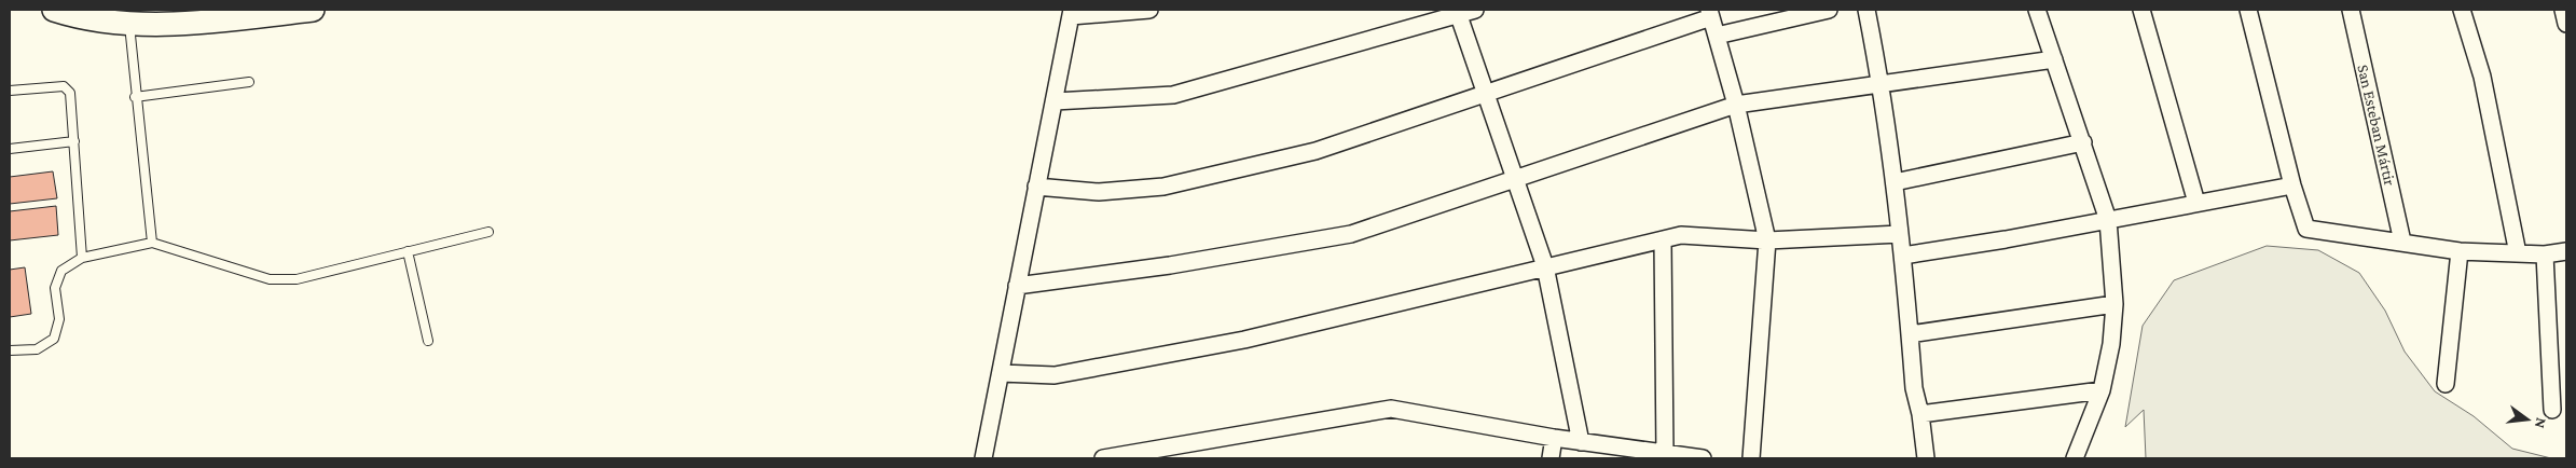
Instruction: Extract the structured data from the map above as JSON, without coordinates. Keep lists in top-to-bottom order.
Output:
{
  "streets": {
    "street": ["San Esteban Mártir"]
  },
  "north": "right"
}
